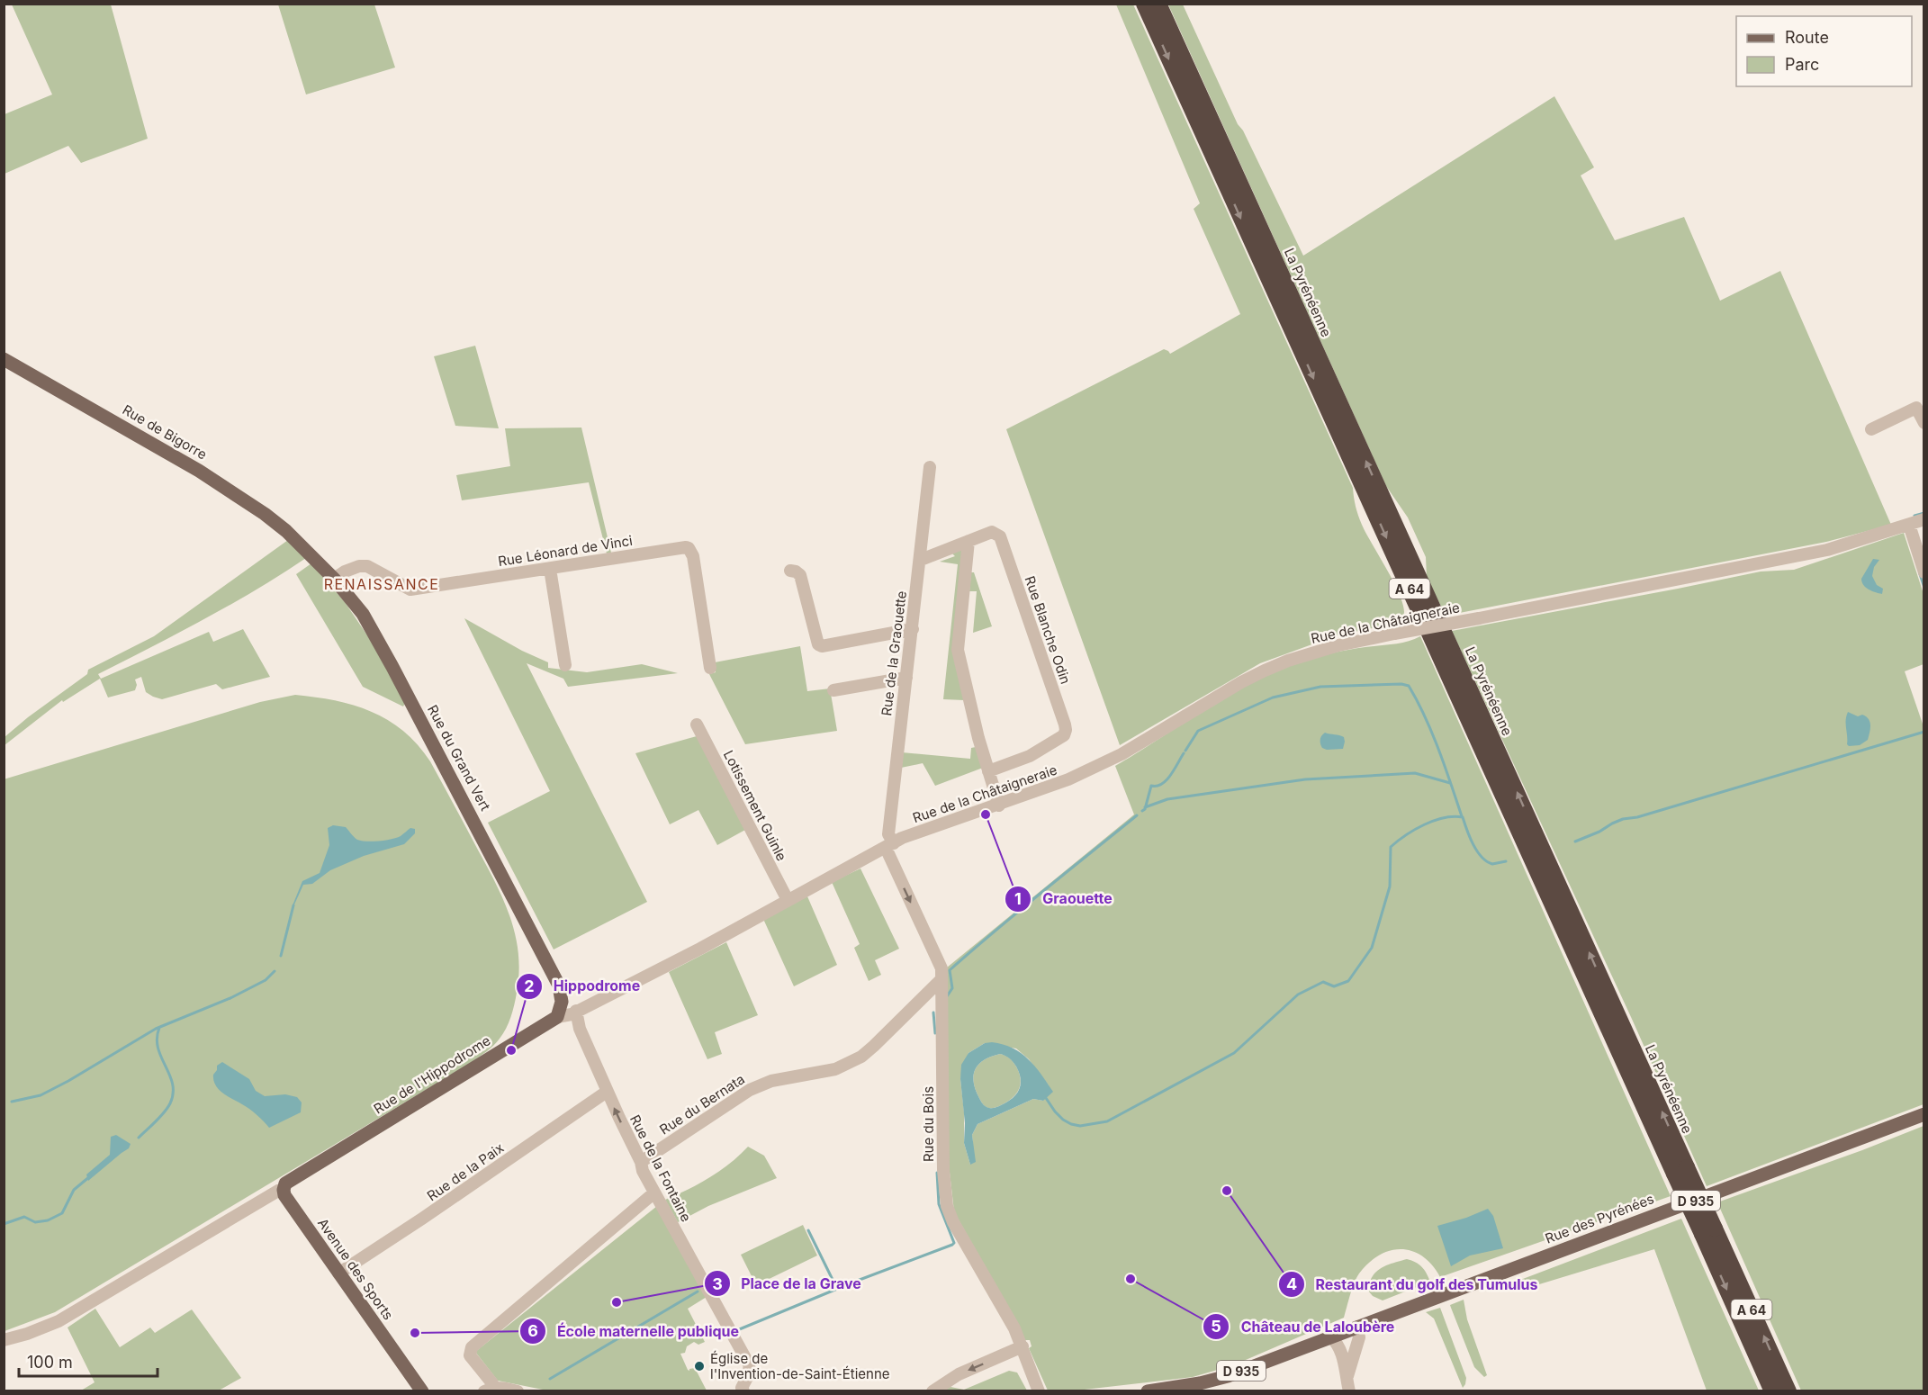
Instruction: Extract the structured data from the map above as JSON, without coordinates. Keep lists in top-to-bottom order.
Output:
{
  "streets": {
    "highway": ["La Pyrénéenne", "A 64"],
    "main road": [
      "Rue de Bigorre",
      "Rue du Grand Vert",
      "Rue de l'Hippodrome",
      "D 935",
      "Rue des Pyrénées",
      "Avenue des Sports"
    ],
    "street": [
      "Rue Léonard de Vinci",
      "Rue de la Châtaigneraie",
      "Rue Blanche Odin",
      "Rue de la Graouette",
      "Lotissement Guinle",
      "Rue du Bernata",
      "Rue du Bois",
      "Rue de la Fontaine",
      "Rue de la Paix"
    ]
  },
  "crossings": [
    ["Rue de Bigorre", "Rue du Grand Vert"],
    ["Rue Léonard de Vinci", "Rue du Grand Vert"],
    ["Rue de la Châtaigneraie", "Rue de la Graouette"],
    ["Rue de la Châtaigneraie", "Rue de l'Hippodrome"],
    ["Rue de la Châtaigneraie", "Rue du Bois"],
    ["Rue Blanche Odin", "Rue de la Graouette"],
    ["Rue de la Graouette", "Rue de l'Hippodrome"],
    ["Rue de la Graouette", "Rue du Bois"],
    ["Lotissement Guinle", "Rue de l'Hippodrome"],
    ["Rue de l'Hippodrome", "Rue du Bois"],
    ["Rue de l'Hippodrome", "Rue de la Fontaine"],
    ["Rue de l'Hippodrome", "Avenue des Sports"],
    ["Rue du Bernata", "Rue du Bois"],
    ["Rue du Bernata", "Rue de la Fontaine"],
    ["Rue de la Fontaine", "Rue de la Paix"],
    ["Rue de la Paix", "Avenue des Sports"],
    ["D 935", "Rue des Pyrénées"]
  ],
  "districts": ["RENAISSANCE"],
  "places": [
    "Graouette",
    "Hippodrome",
    "Restaurant du golf des Tumulus",
    "Château de Laloubère",
    "Place de la Grave",
    "École maternelle publique",
    "Église de l'Invention-de-Saint-Étienne"
  ],
  "legend": ["Route", "Parc"],
  "scale_bar": "100 m"
}
